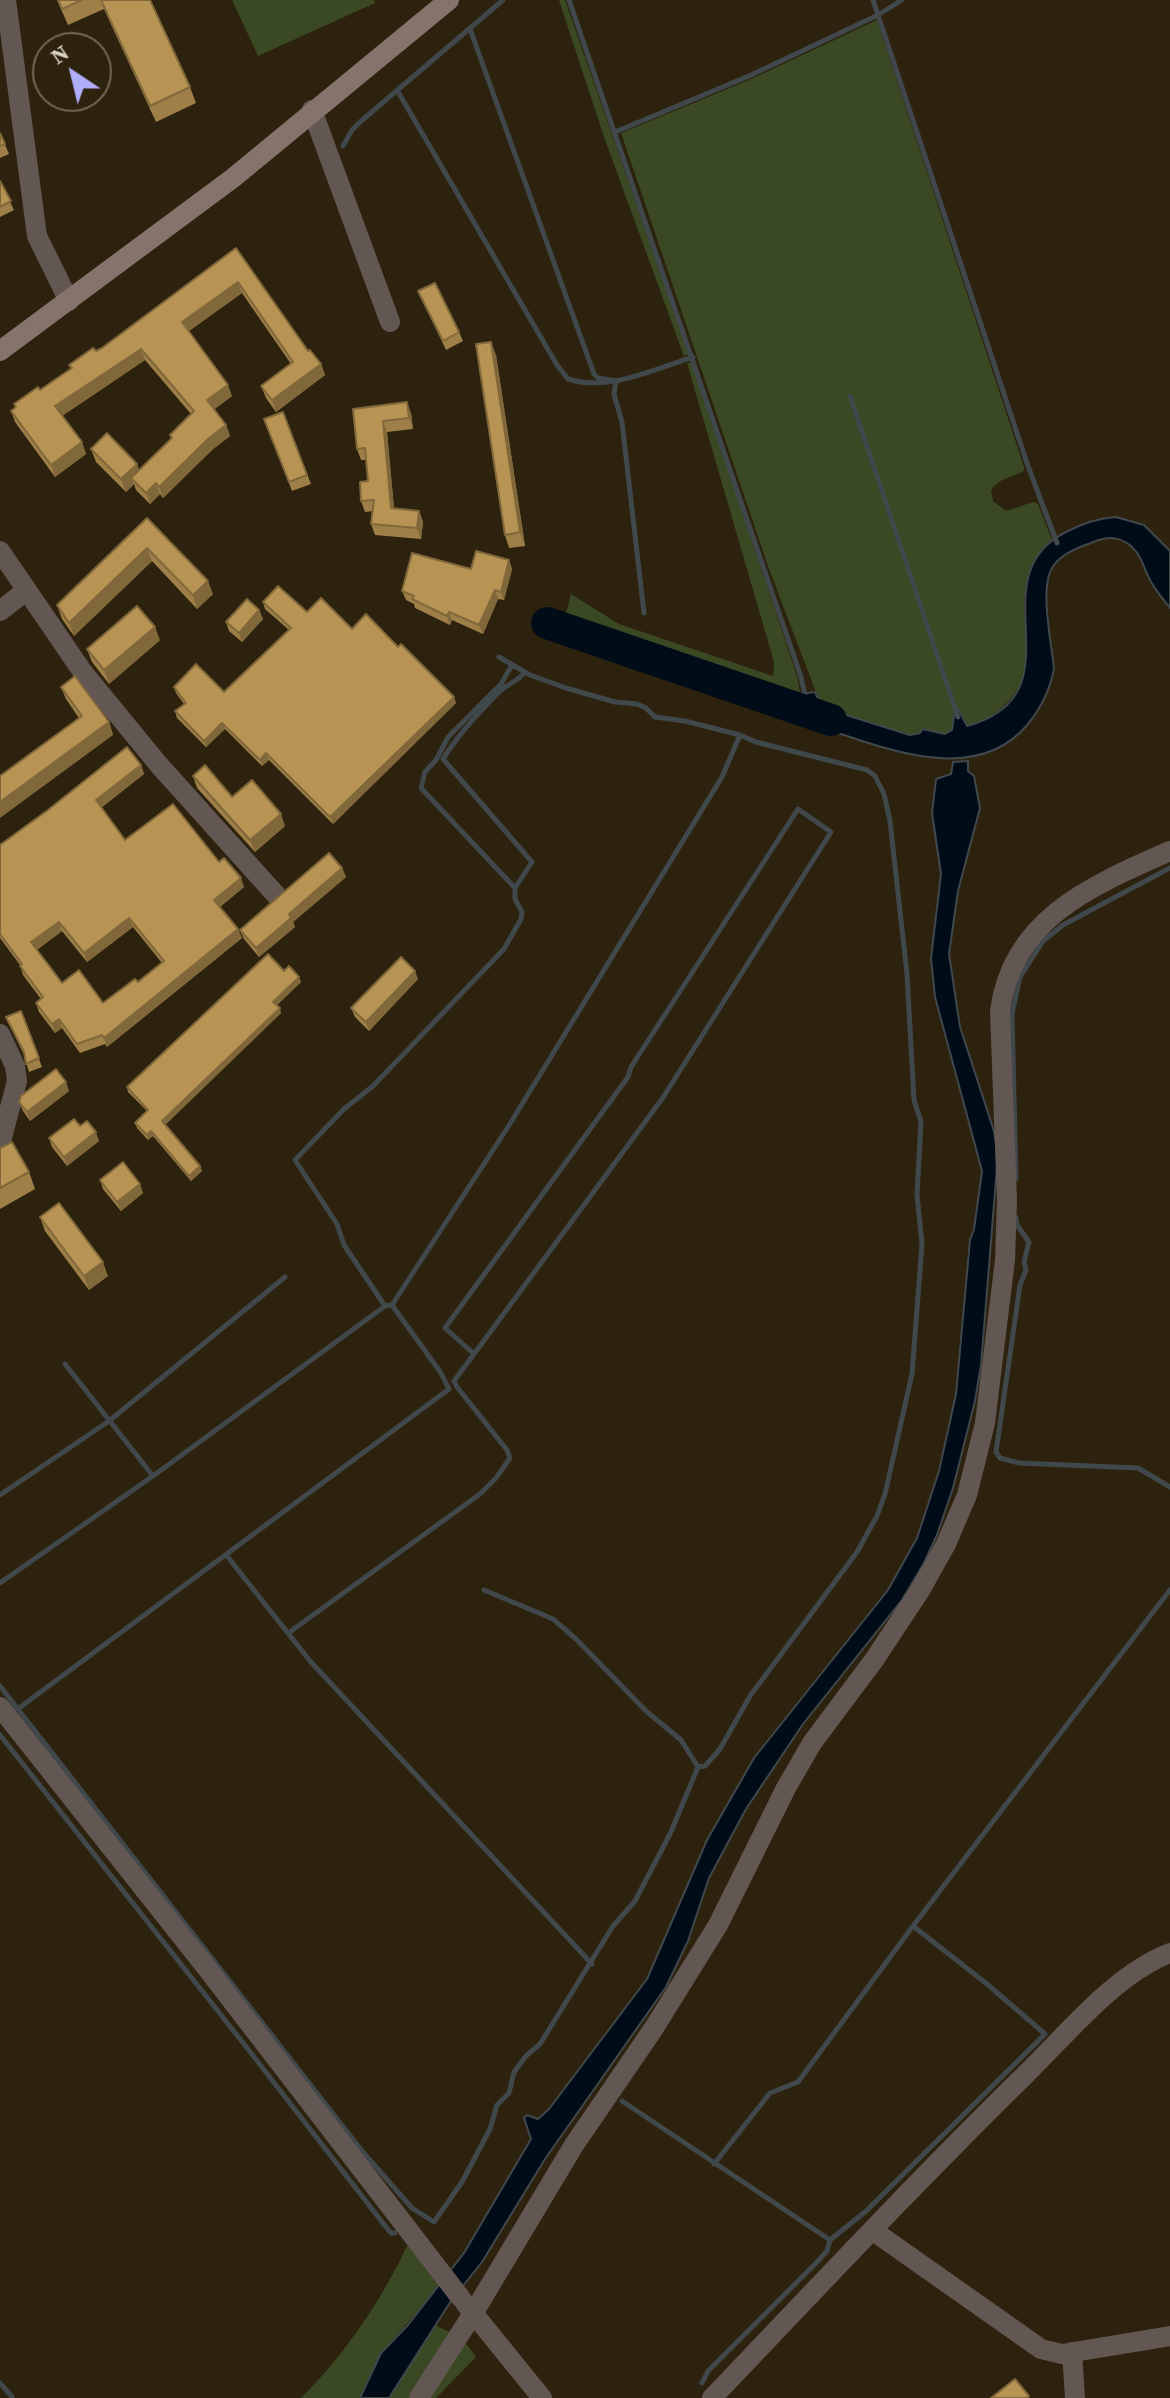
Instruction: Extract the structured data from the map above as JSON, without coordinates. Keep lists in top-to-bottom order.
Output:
{
  "north": "top left"
}
